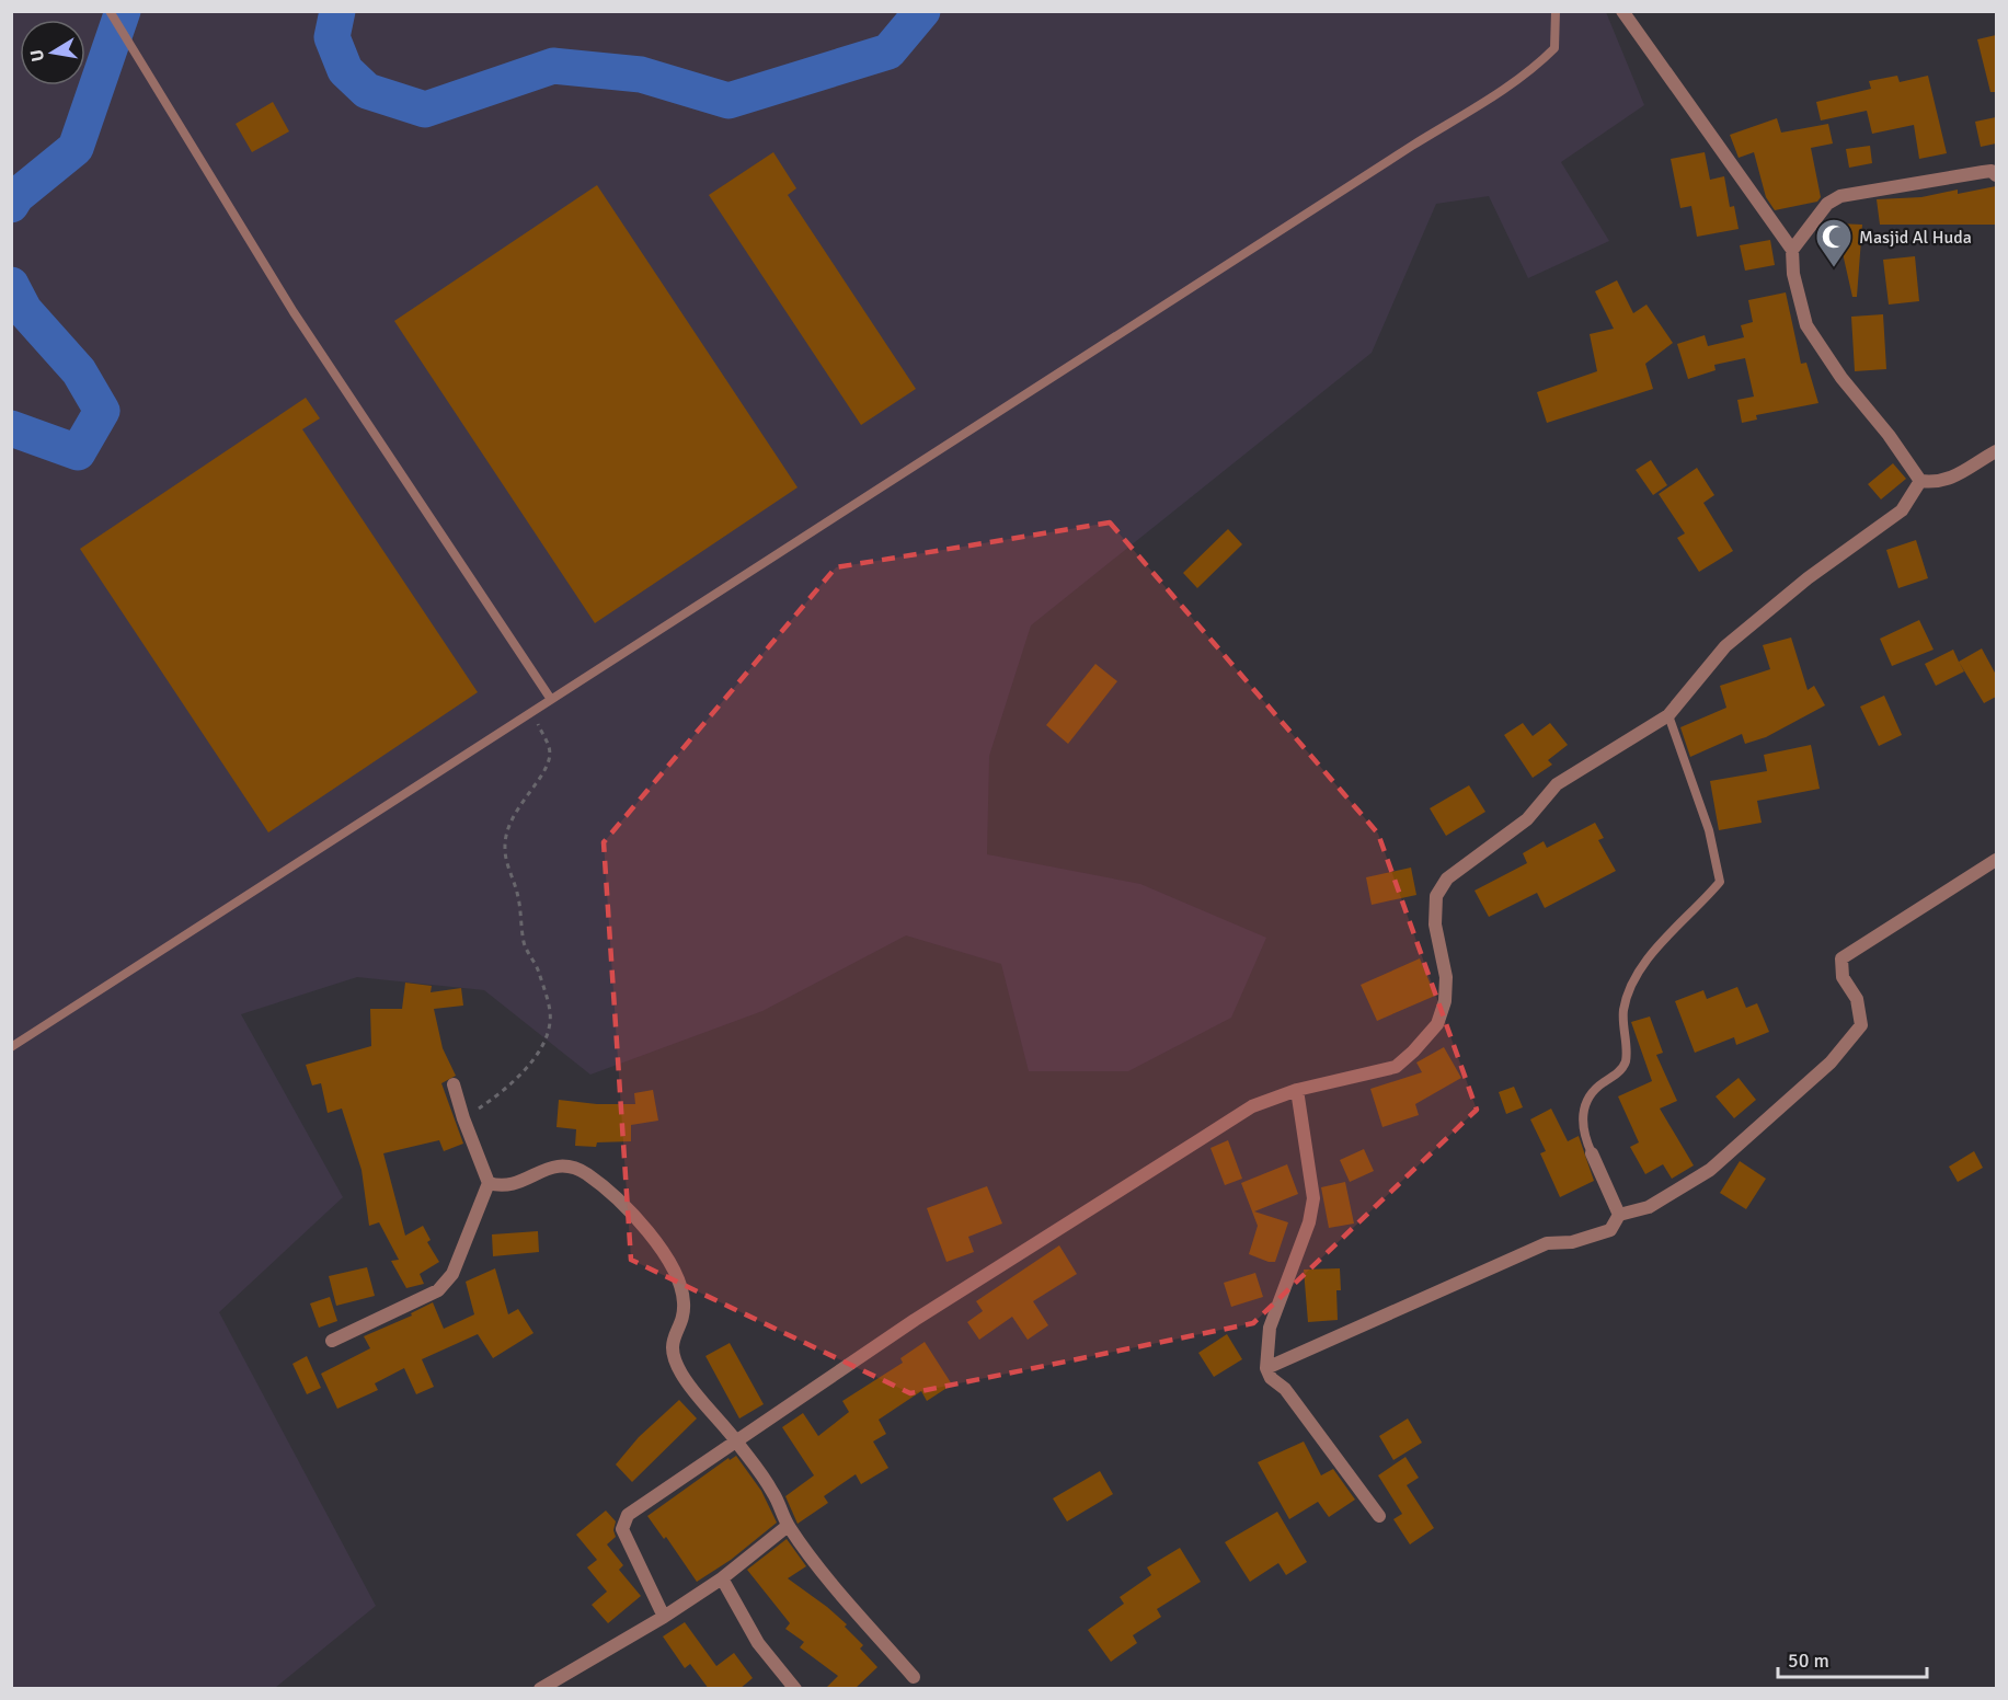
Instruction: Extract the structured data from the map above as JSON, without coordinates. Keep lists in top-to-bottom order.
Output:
{
  "places": {
    "mosque": ["Masjid Al Huda"]
  },
  "scale_bar": "50 m",
  "north": "left"
}
